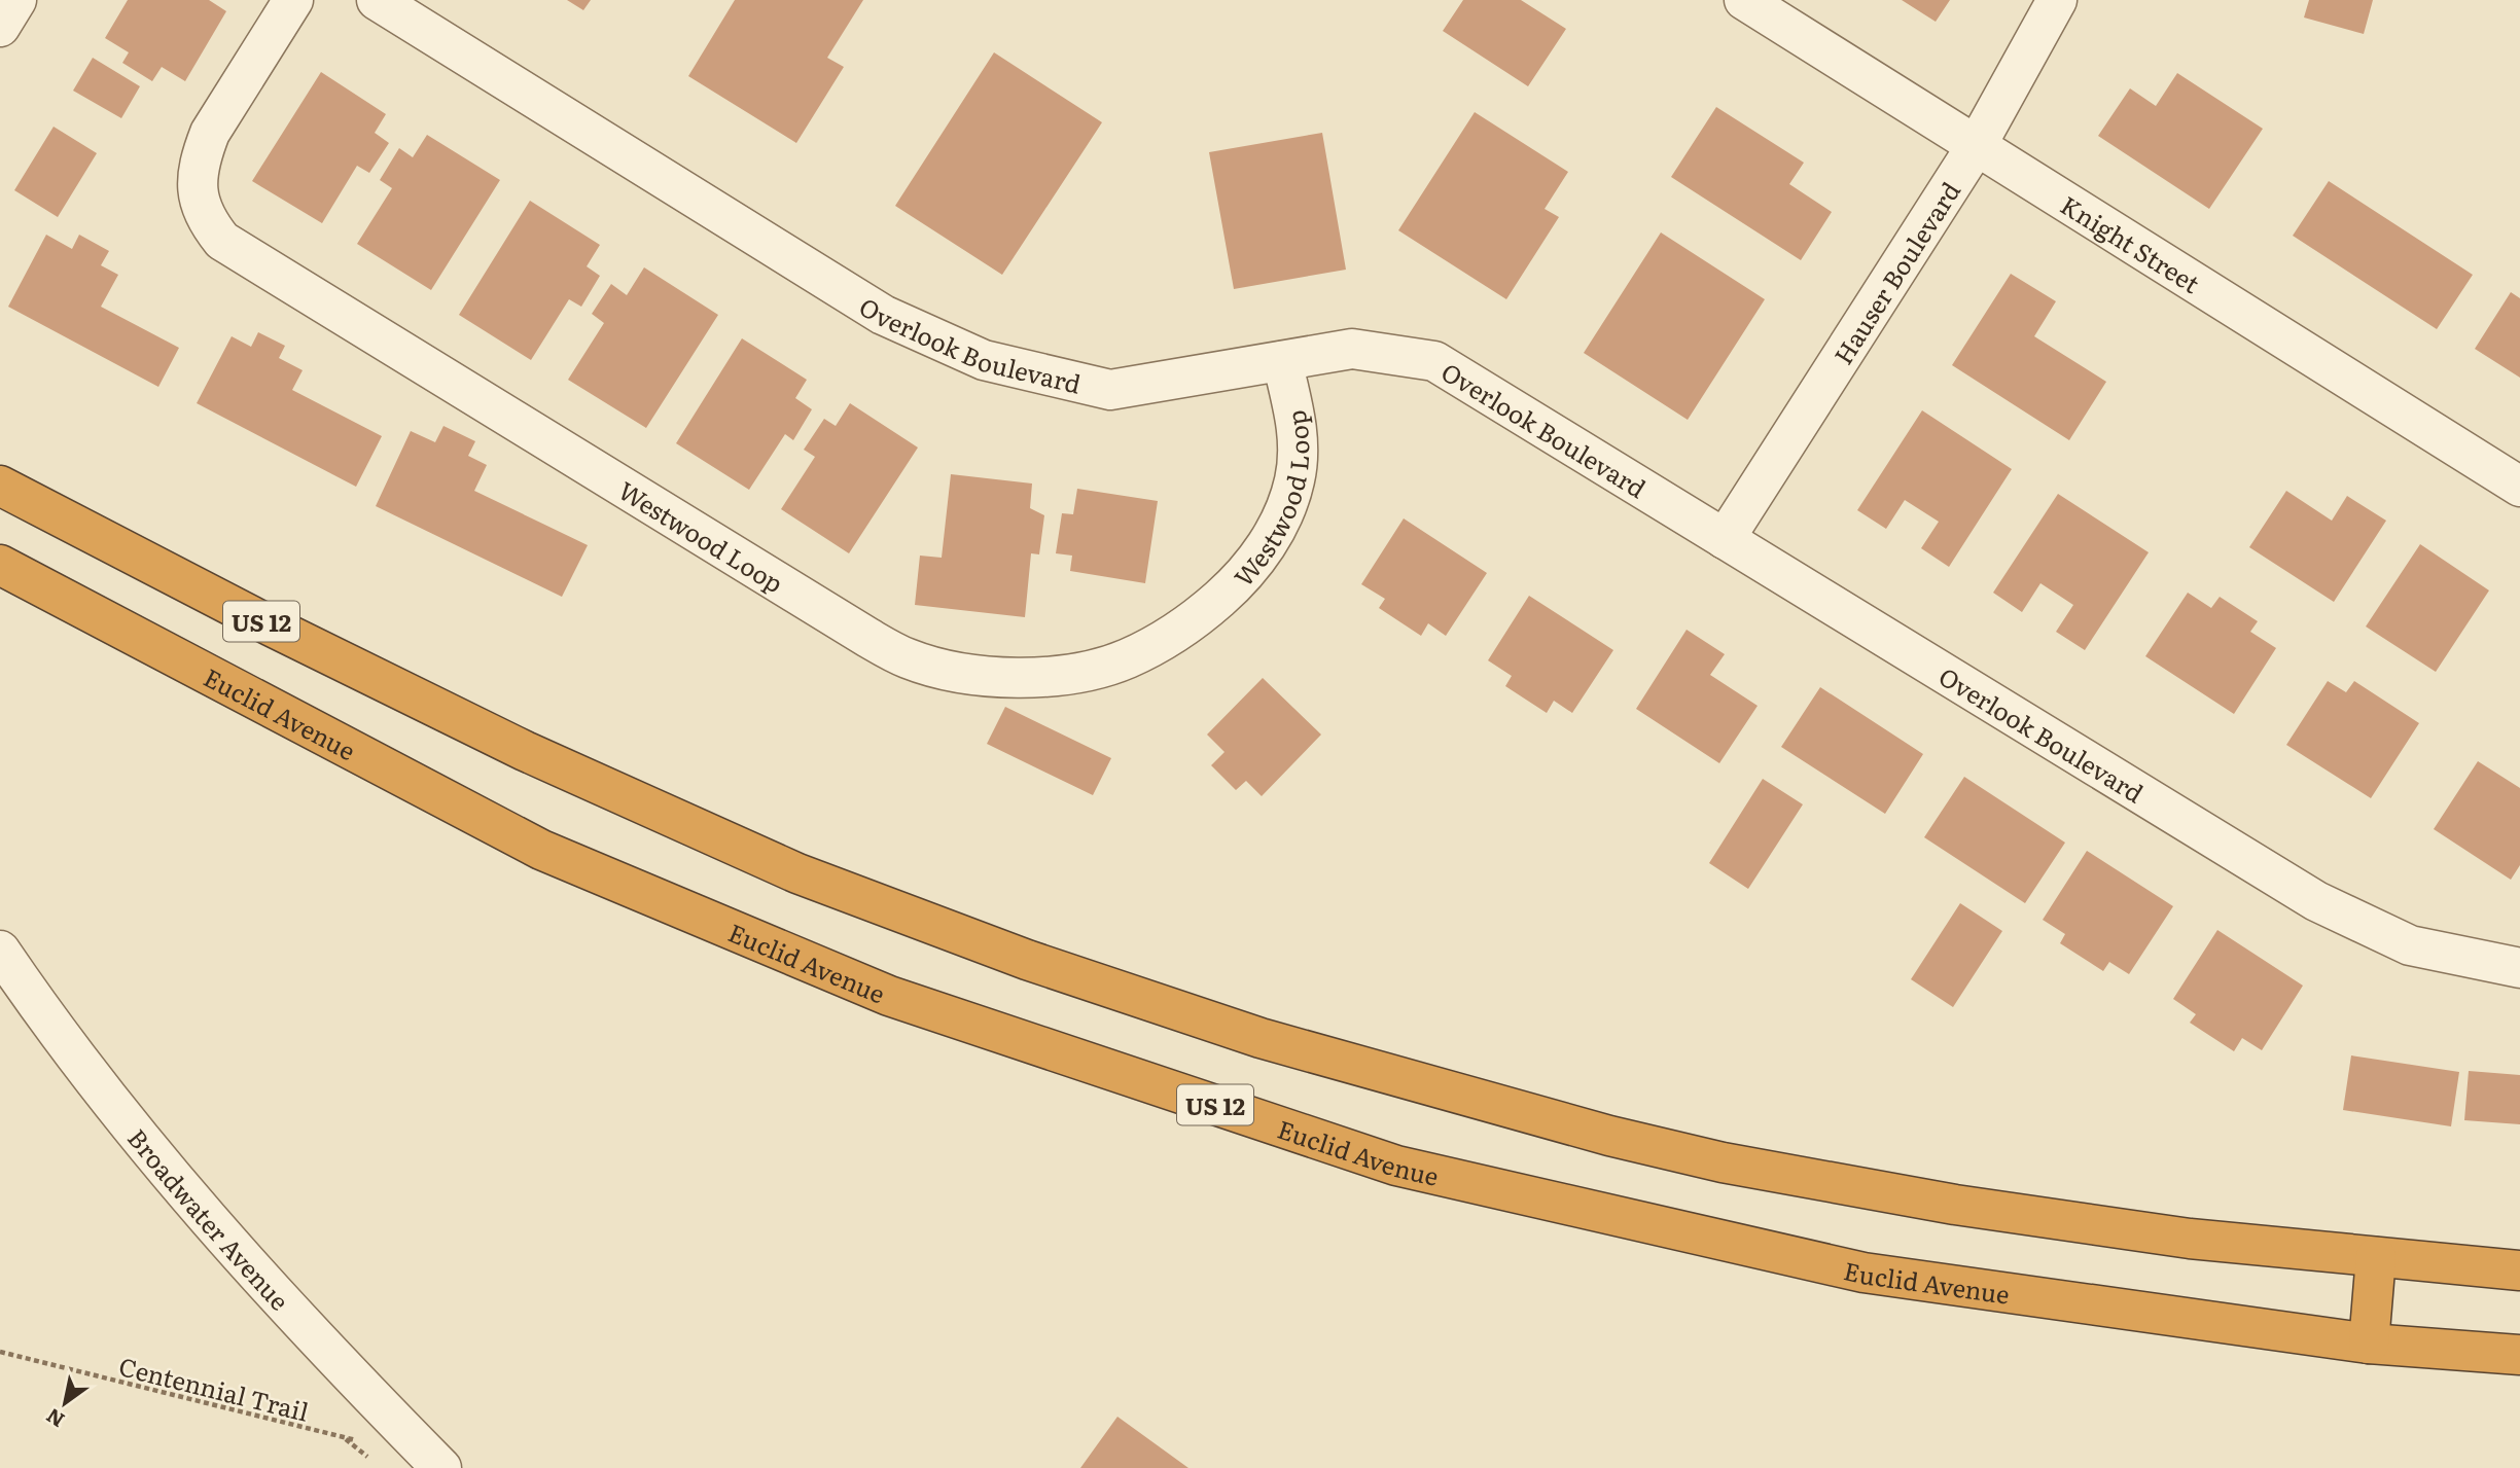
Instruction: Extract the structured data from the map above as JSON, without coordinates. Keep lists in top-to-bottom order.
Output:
{
  "streets": {
    "highway": ["US 12", "Euclid Avenue"],
    "street": [
      "Knight Street",
      "Hauser Boulevard",
      "Overlook Boulevard",
      "Westwood Loop",
      "Broadwater Avenue"
    ],
    "path": ["Centennial Trail"]
  },
  "crossings": [
    ["Knight Street", "Hauser Boulevard"],
    ["Hauser Boulevard", "Overlook Boulevard"],
    ["Overlook Boulevard", "Westwood Loop"]
  ],
  "north": "bottom left"
}
